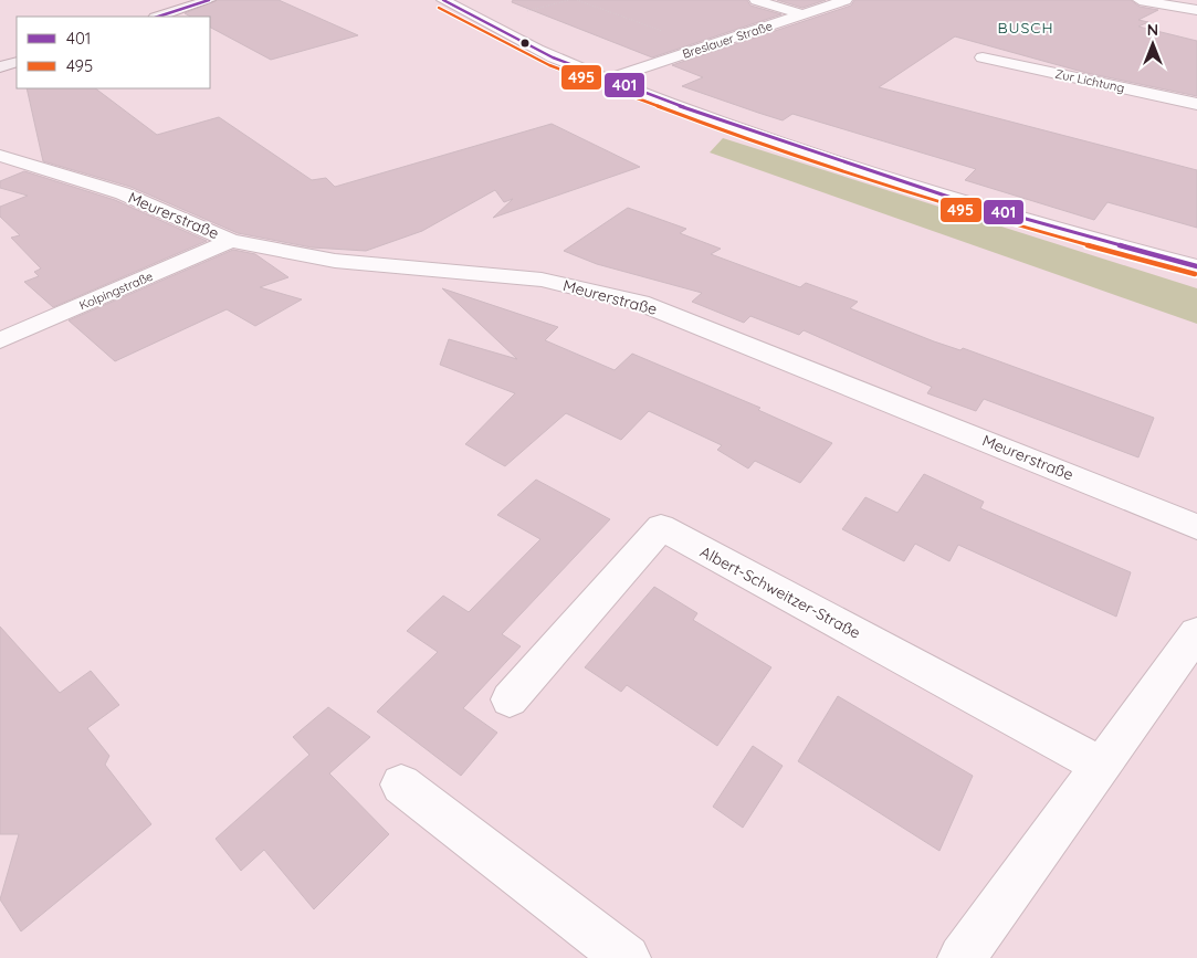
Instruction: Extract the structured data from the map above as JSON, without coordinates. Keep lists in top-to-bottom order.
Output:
{
  "streets": {
    "street": [
      "Breslauer Straße",
      "Zur Lichtung",
      "Meurerstraße",
      "Kolpingstraße",
      "Albert-Schweitzer-Straße"
    ]
  },
  "crossings": [
    ["Meurerstraße", "Kolpingstraße"]
  ],
  "districts": ["BUSCH"],
  "lines": ["transit line 401", "transit line 495"],
  "legend": ["401", "495"],
  "north": "top"
}
